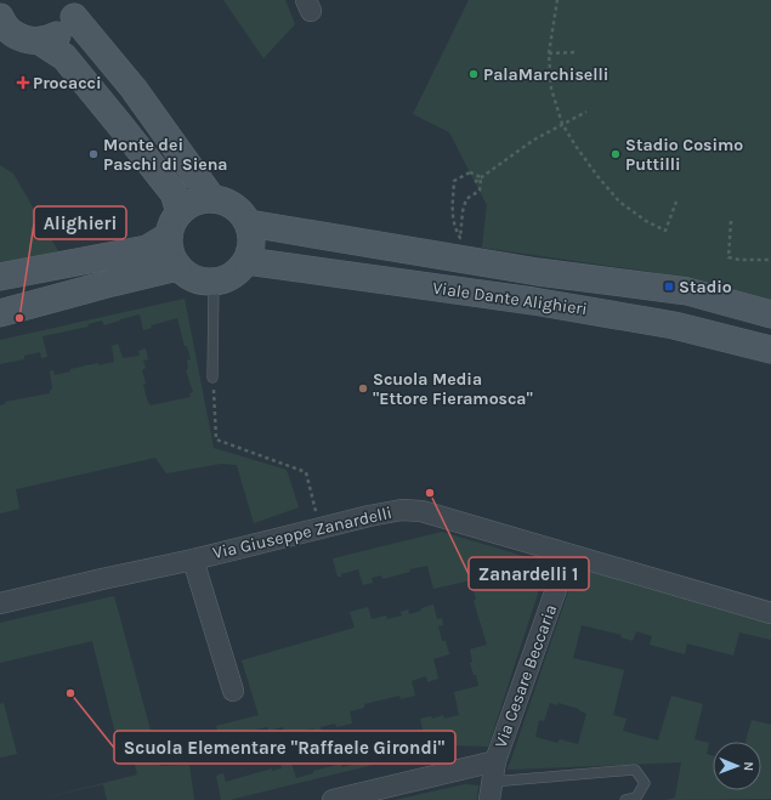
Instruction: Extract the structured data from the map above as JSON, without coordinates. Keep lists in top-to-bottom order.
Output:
{
  "streets": {
    "street": ["Viale Dante Alighieri", "Via Giuseppe Zanardelli", "Via Cesare Beccaria"]
  },
  "crossings": [
    ["Via Giuseppe Zanardelli", "Via Cesare Beccaria"]
  ],
  "places": {
    "other": [
      "PalaMarchiselli",
      "Monte dei Paschi di Siena",
      "Stadio Cosimo Puttilli",
      "Alighieri",
      "Scuola Media \"Ettore Fieramosca\"",
      "Zanardelli 1",
      "Scuola Elementare \"Raffaele Girondi\""
    ],
    "health": ["Procacci"],
    "transit": ["Stadio"]
  },
  "north": "right"
}
